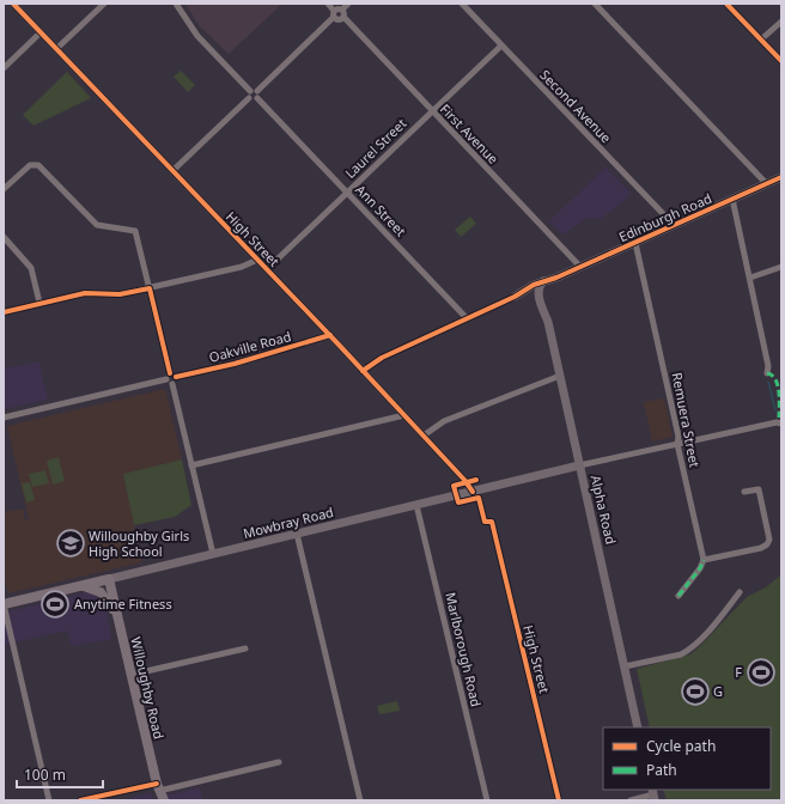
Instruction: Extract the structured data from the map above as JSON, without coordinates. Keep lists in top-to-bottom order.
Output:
{
  "streets": {
    "main road": [
      "Edinburgh Road",
      "Alpha Road",
      "Mowbray Road",
      "Willoughby Road"
    ],
    "street": [
      "Second Avenue",
      "First Avenue",
      "Laurel Street",
      "Ann Street",
      "High Street",
      "Oakville Road",
      "Remuera Street",
      "Marlborough Road"
    ]
  },
  "crossings": [
    ["Second Avenue", "Laurel Street"],
    ["Second Avenue", "Edinburgh Road"],
    ["First Avenue", "Laurel Street"],
    ["First Avenue", "Edinburgh Road"],
    ["Laurel Street", "Ann Street"],
    ["Laurel Street", "High Street"],
    ["Edinburgh Road", "Remuera Street"],
    ["Edinburgh Road", "Alpha Road"],
    ["High Street", "Oakville Road"],
    ["High Street", "Mowbray Road"],
    ["Alpha Road", "Mowbray Road"],
    ["Mowbray Road", "Marlborough Road"],
    ["Mowbray Road", "Willoughby Road"]
  ],
  "places": {
    "school or university": ["Willoughby Girls High School"],
    "sports": ["Anytime Fitness", "F", "G"]
  },
  "legend": ["Cycle path", "Path"],
  "scale_bar": "100 m"
}
